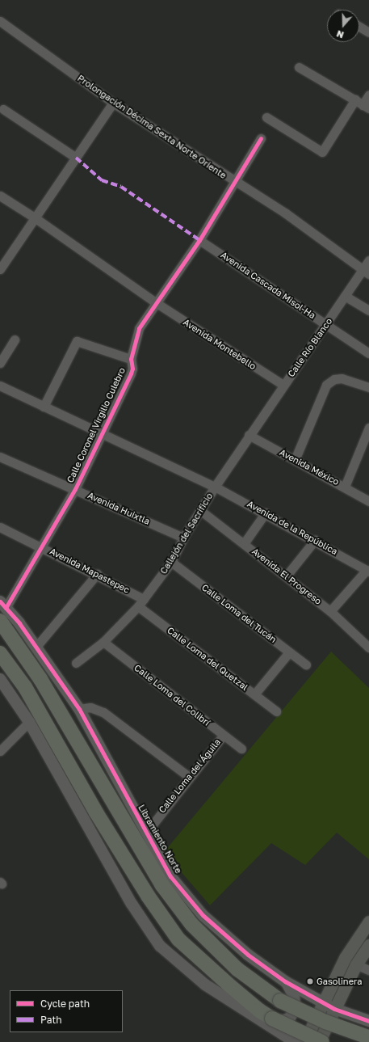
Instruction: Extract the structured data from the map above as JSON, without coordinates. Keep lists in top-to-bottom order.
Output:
{
  "streets": {
    "street": [
      "Prolongación Décima Sexta Norte Oriente",
      "Avenida Cascada Misol-Ha",
      "Avenida Montebello",
      "Calle Río Blanco",
      "Calle Coronel Virgilio Culebro",
      "Avenida México",
      "Avenida Huixtla",
      "Avenida de la República",
      "Callejón del Sacrificio",
      "Avenida Mapastepec",
      "Avenida El Progreso",
      "Calle Loma del Tucán",
      "Calle Loma del Quetzal",
      "Calle Loma del Colibrí",
      "Calle Loma del Águila",
      "Libramiento Norte"
    ]
  },
  "crossings": [
    ["Prolongación Décima Sexta Norte Oriente", "Calle Río Blanco"],
    ["Prolongación Décima Sexta Norte Oriente", "Calle Coronel Virgilio Culebro"],
    ["Avenida Cascada Misol-Ha", "Calle Río Blanco"],
    ["Avenida Cascada Misol-Ha", "Calle Coronel Virgilio Culebro"],
    ["Avenida Montebello", "Calle Río Blanco"],
    ["Avenida Montebello", "Calle Coronel Virgilio Culebro"],
    ["Calle Río Blanco", "Avenida México"],
    ["Calle Coronel Virgilio Culebro", "Avenida Huixtla"],
    ["Calle Coronel Virgilio Culebro", "Avenida de la República"],
    ["Calle Coronel Virgilio Culebro", "Avenida Mapastepec"],
    ["Calle Coronel Virgilio Culebro", "Libramiento Norte"],
    ["Avenida Huixtla", "Callejón del Sacrificio"],
    ["Avenida de la República", "Callejón del Sacrificio"],
    ["Callejón del Sacrificio", "Avenida Mapastepec"],
    ["Callejón del Sacrificio", "Avenida El Progreso"],
    ["Callejón del Sacrificio", "Calle Loma del Tucán"],
    ["Callejón del Sacrificio", "Calle Loma del Quetzal"],
    ["Callejón del Sacrificio", "Calle Loma del Colibrí"],
    ["Calle Loma del Colibrí", "Calle Loma del Águila"],
    ["Calle Loma del Águila", "Libramiento Norte"]
  ],
  "places": ["Gasolinera"],
  "legend": ["Cycle path", "Path"],
  "north": "bottom"
}
